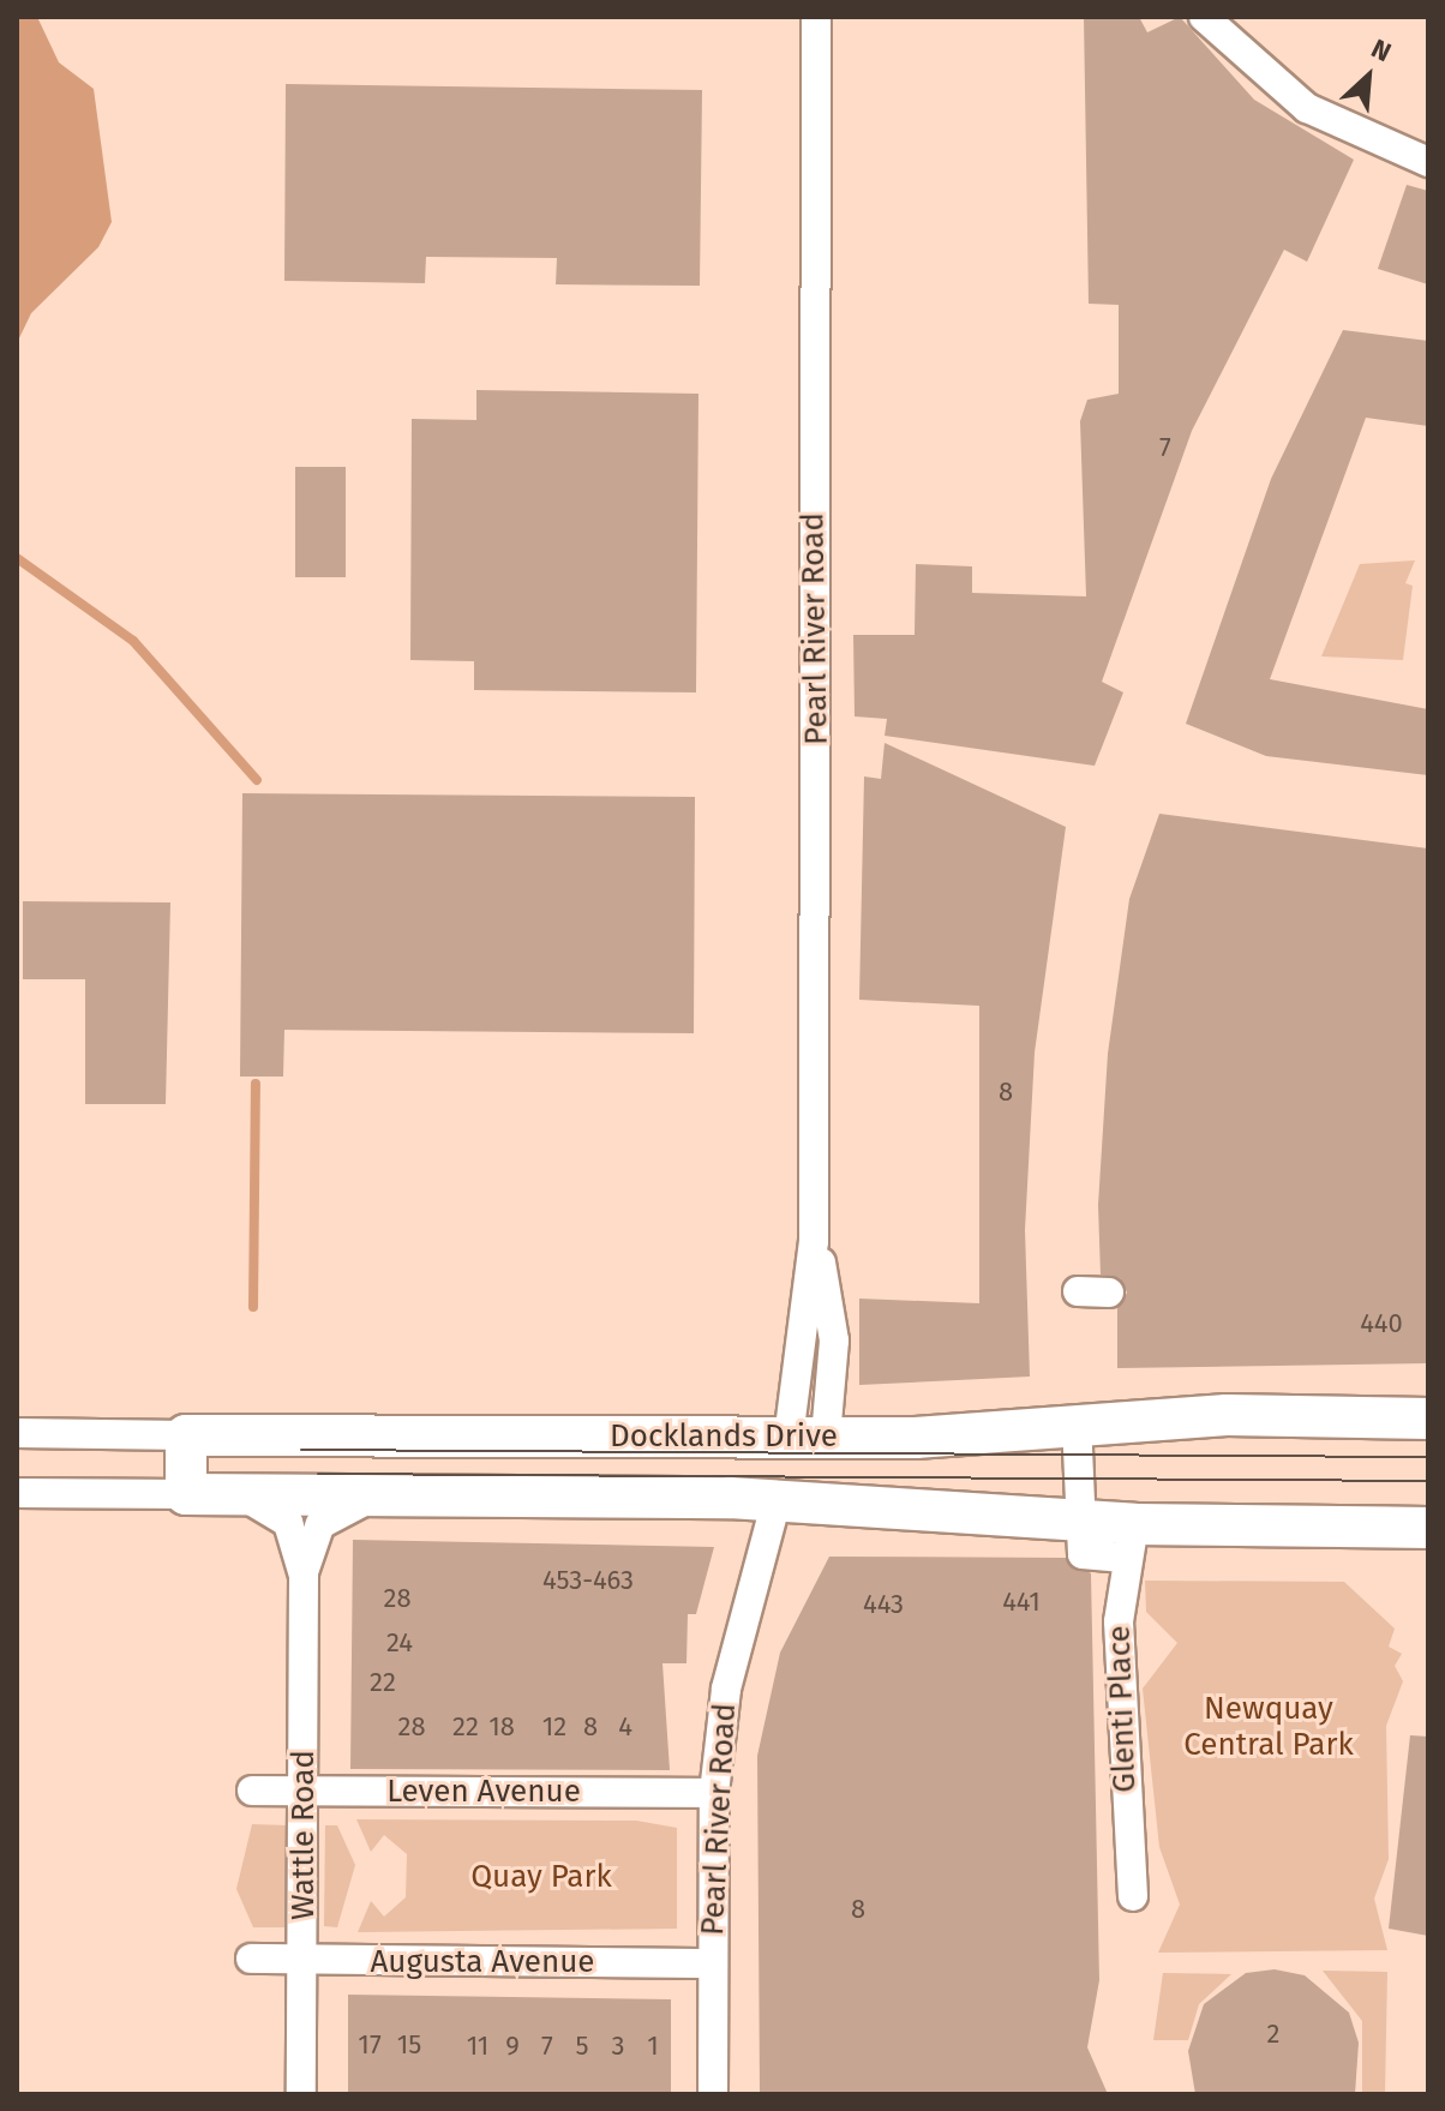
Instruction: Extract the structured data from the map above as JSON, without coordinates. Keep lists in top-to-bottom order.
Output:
{
  "streets": {
    "street": [
      "Pearl River Road",
      "Docklands Drive",
      "Glenti Place",
      "Leven Avenue",
      "Wattle Road",
      "Augusta Avenue"
    ]
  },
  "crossings": [
    ["Pearl River Road", "Docklands Drive"],
    ["Pearl River Road", "Leven Avenue"],
    ["Pearl River Road", "Augusta Avenue"],
    ["Docklands Drive", "Glenti Place"],
    ["Docklands Drive", "Wattle Road"],
    ["Leven Avenue", "Wattle Road"],
    ["Wattle Road", "Augusta Avenue"]
  ],
  "parks": ["Newquay Central Park", "Quay Park"],
  "house_numbers": [
    "7",
    "8",
    "440",
    "453-463",
    "28",
    "441",
    "443",
    "24",
    "22",
    "28",
    "22",
    "18",
    "12",
    "8",
    "4",
    "8",
    "2",
    "17",
    "15",
    "11",
    "9",
    "7",
    "5",
    "3",
    "1"
  ],
  "north": "top right"
}
